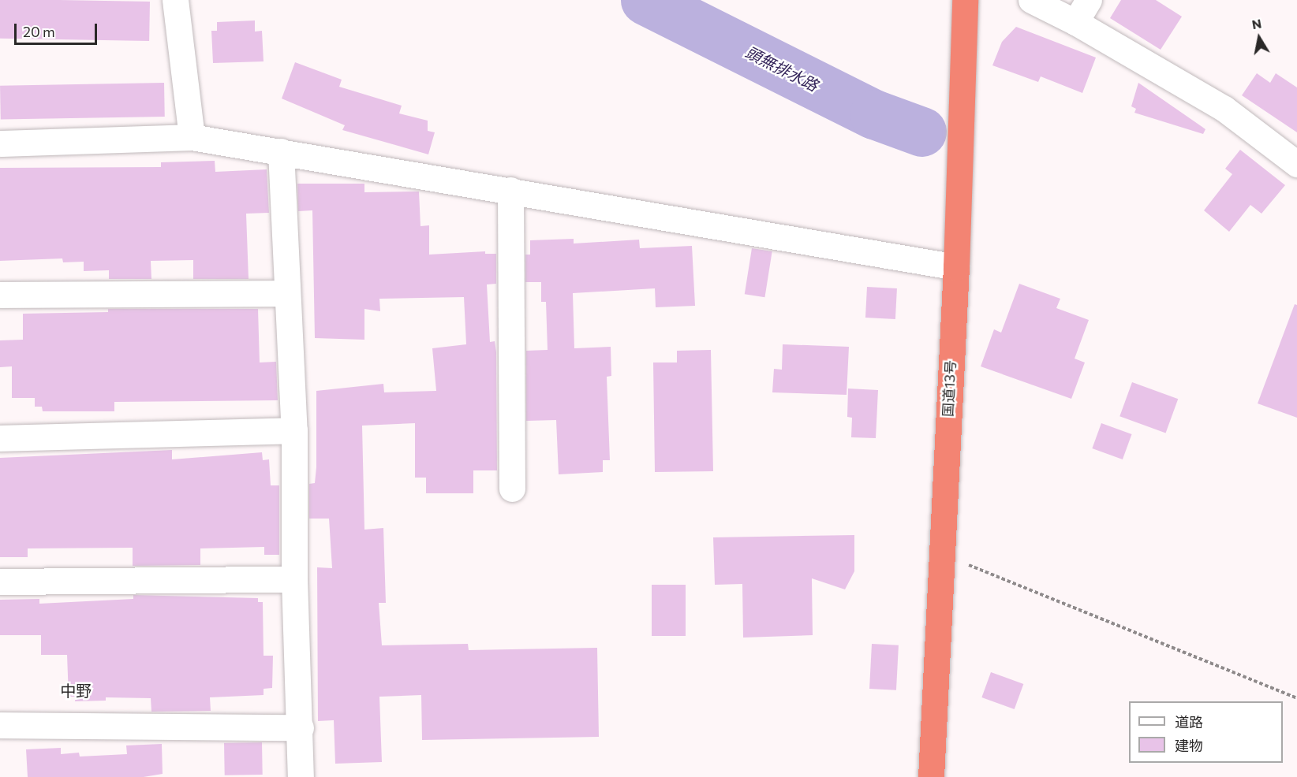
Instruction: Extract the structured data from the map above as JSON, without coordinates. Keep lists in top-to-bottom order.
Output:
{
  "streets": {
    "highway": ["国道13号"]
  },
  "districts": ["中野"],
  "water": ["頭無排水路"],
  "legend": ["道路", "建物"],
  "scale_bar": "20 m",
  "north": "top"
}
